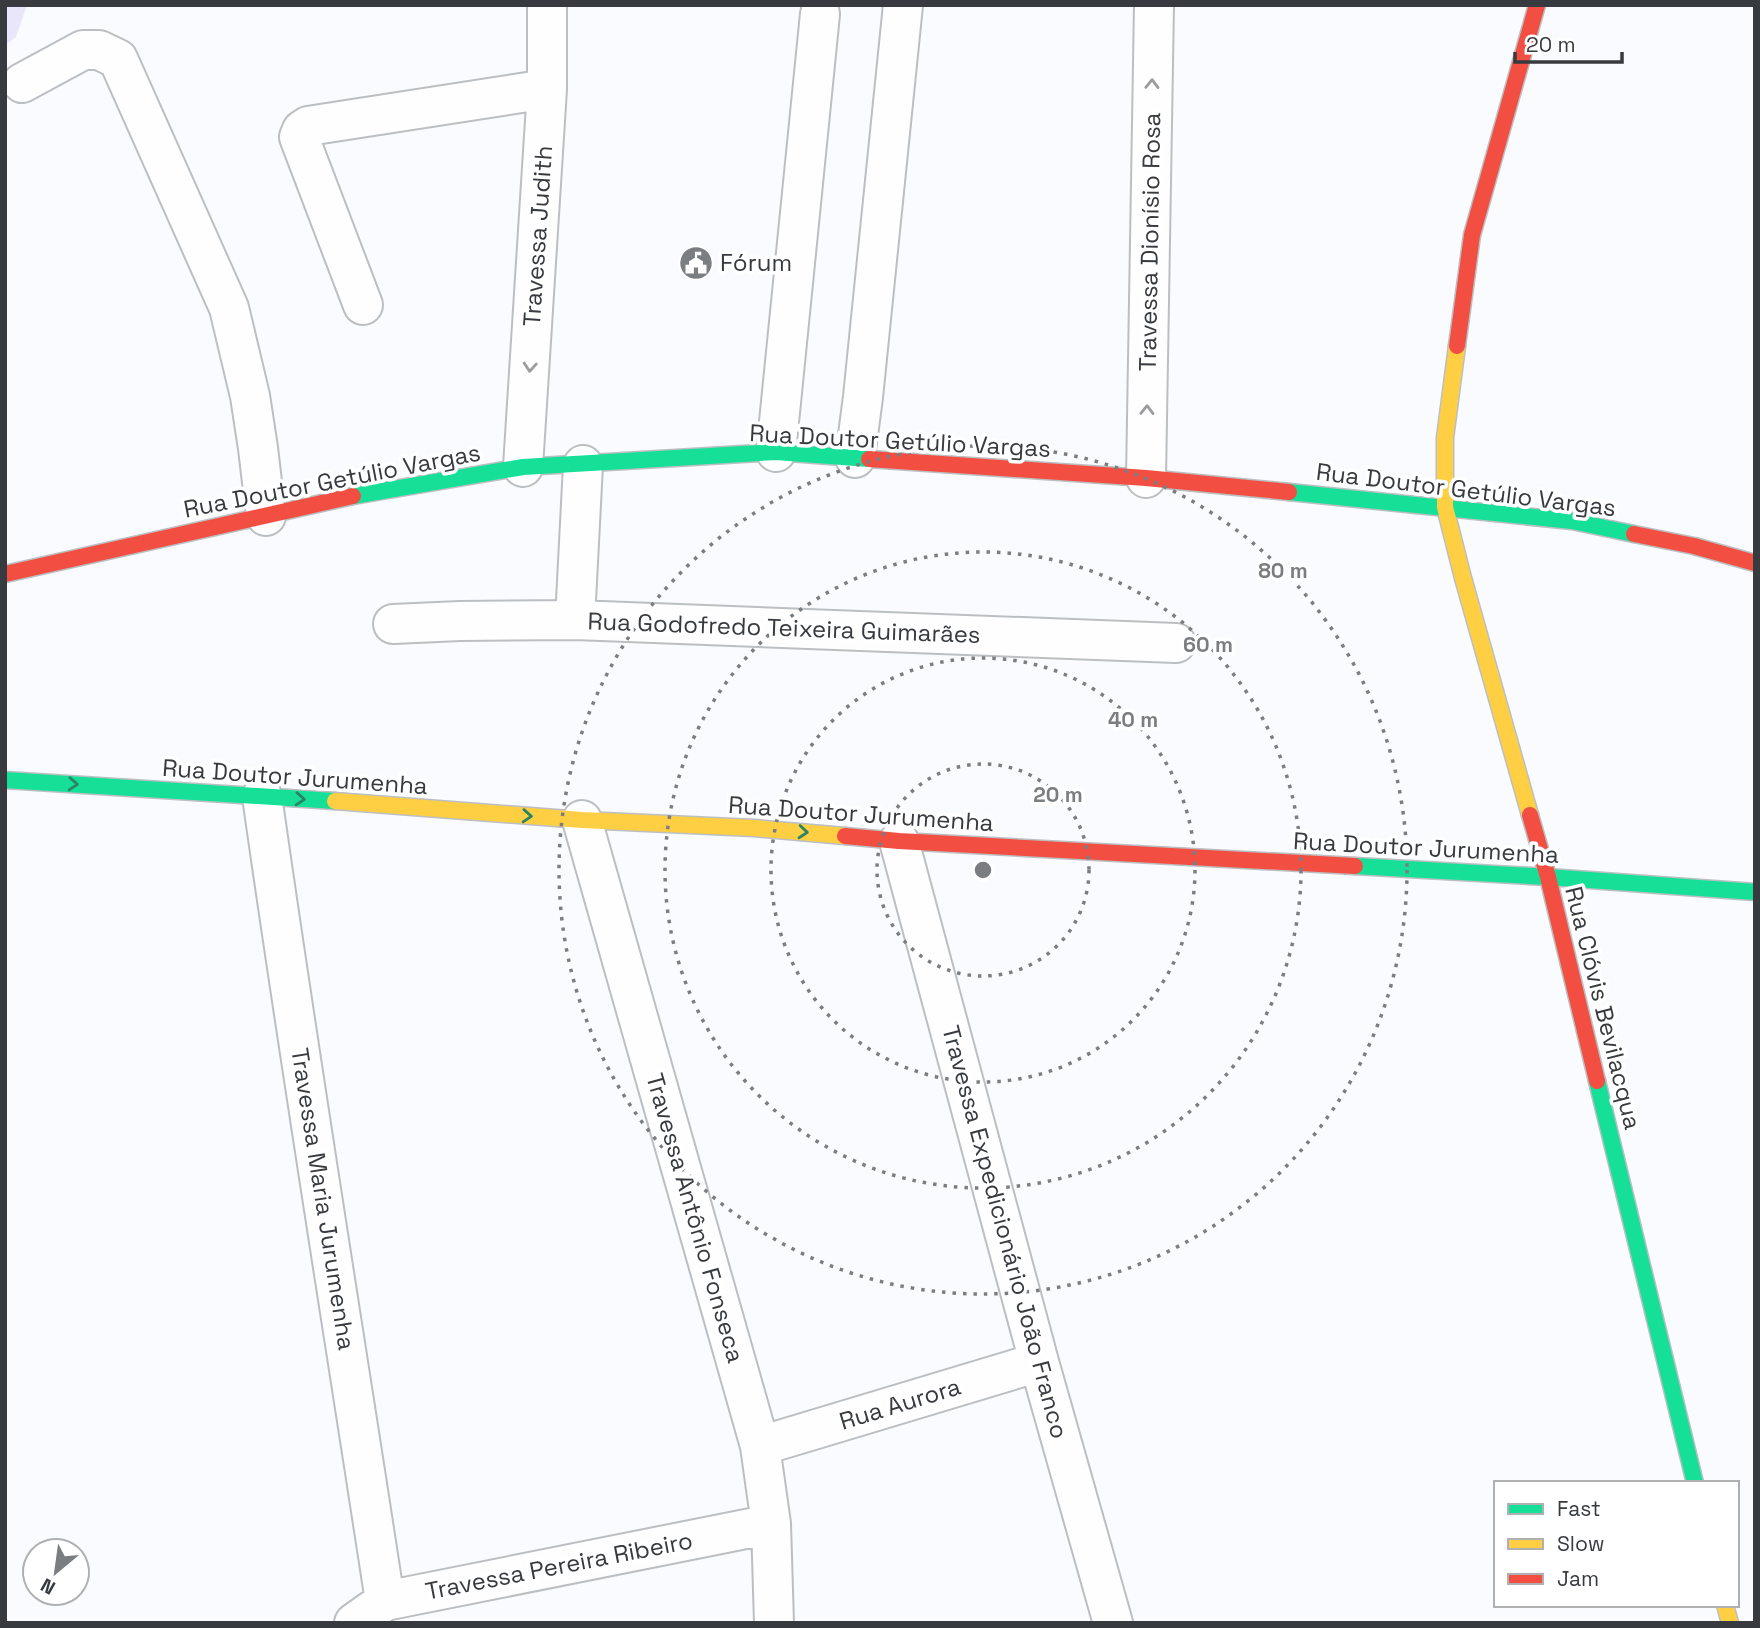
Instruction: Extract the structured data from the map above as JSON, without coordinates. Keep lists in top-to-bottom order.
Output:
{
  "streets": {
    "main road": ["Rua Doutor Getúlio Vargas", "Rua Doutor Jurumenha", "Rua Clóvis Bevilacqua"],
    "street": [
      "Travessa Judith",
      "Travessa Dionísio Rosa",
      "Rua Godofredo Teixeira Guimarães",
      "Travessa Maria Jurumenha",
      "Travessa Antônio Fonseca",
      "Travessa Expedicionário João Franco",
      "Rua Aurora",
      "Travessa Pereira Ribeiro"
    ]
  },
  "crossings": [
    ["Travessa Judith", "Rua Doutor Getúlio Vargas"],
    ["Travessa Dionísio Rosa", "Rua Doutor Getúlio Vargas"],
    ["Rua Doutor Getúlio Vargas", "Rua Clóvis Bevilacqua"],
    ["Rua Doutor Jurumenha", "Rua Clóvis Bevilacqua"],
    ["Rua Doutor Jurumenha", "Travessa Maria Jurumenha"],
    ["Rua Doutor Jurumenha", "Travessa Antônio Fonseca"],
    ["Rua Doutor Jurumenha", "Travessa Expedicionário João Franco"],
    ["Travessa Maria Jurumenha", "Travessa Pereira Ribeiro"],
    ["Travessa Antônio Fonseca", "Rua Aurora"],
    ["Travessa Antônio Fonseca", "Travessa Pereira Ribeiro"],
    ["Travessa Expedicionário João Franco", "Rua Aurora"]
  ],
  "one_way": ["Rua Doutor Jurumenha"],
  "places": {
    "public building": ["Fórum"]
  },
  "legend": ["Fast", "Slow", "Jam"],
  "scale_bar": "20 m",
  "north": "bottom left",
  "rings": [
    "80 m",
    "60 m",
    "40 m",
    "20 m"
  ]
}
